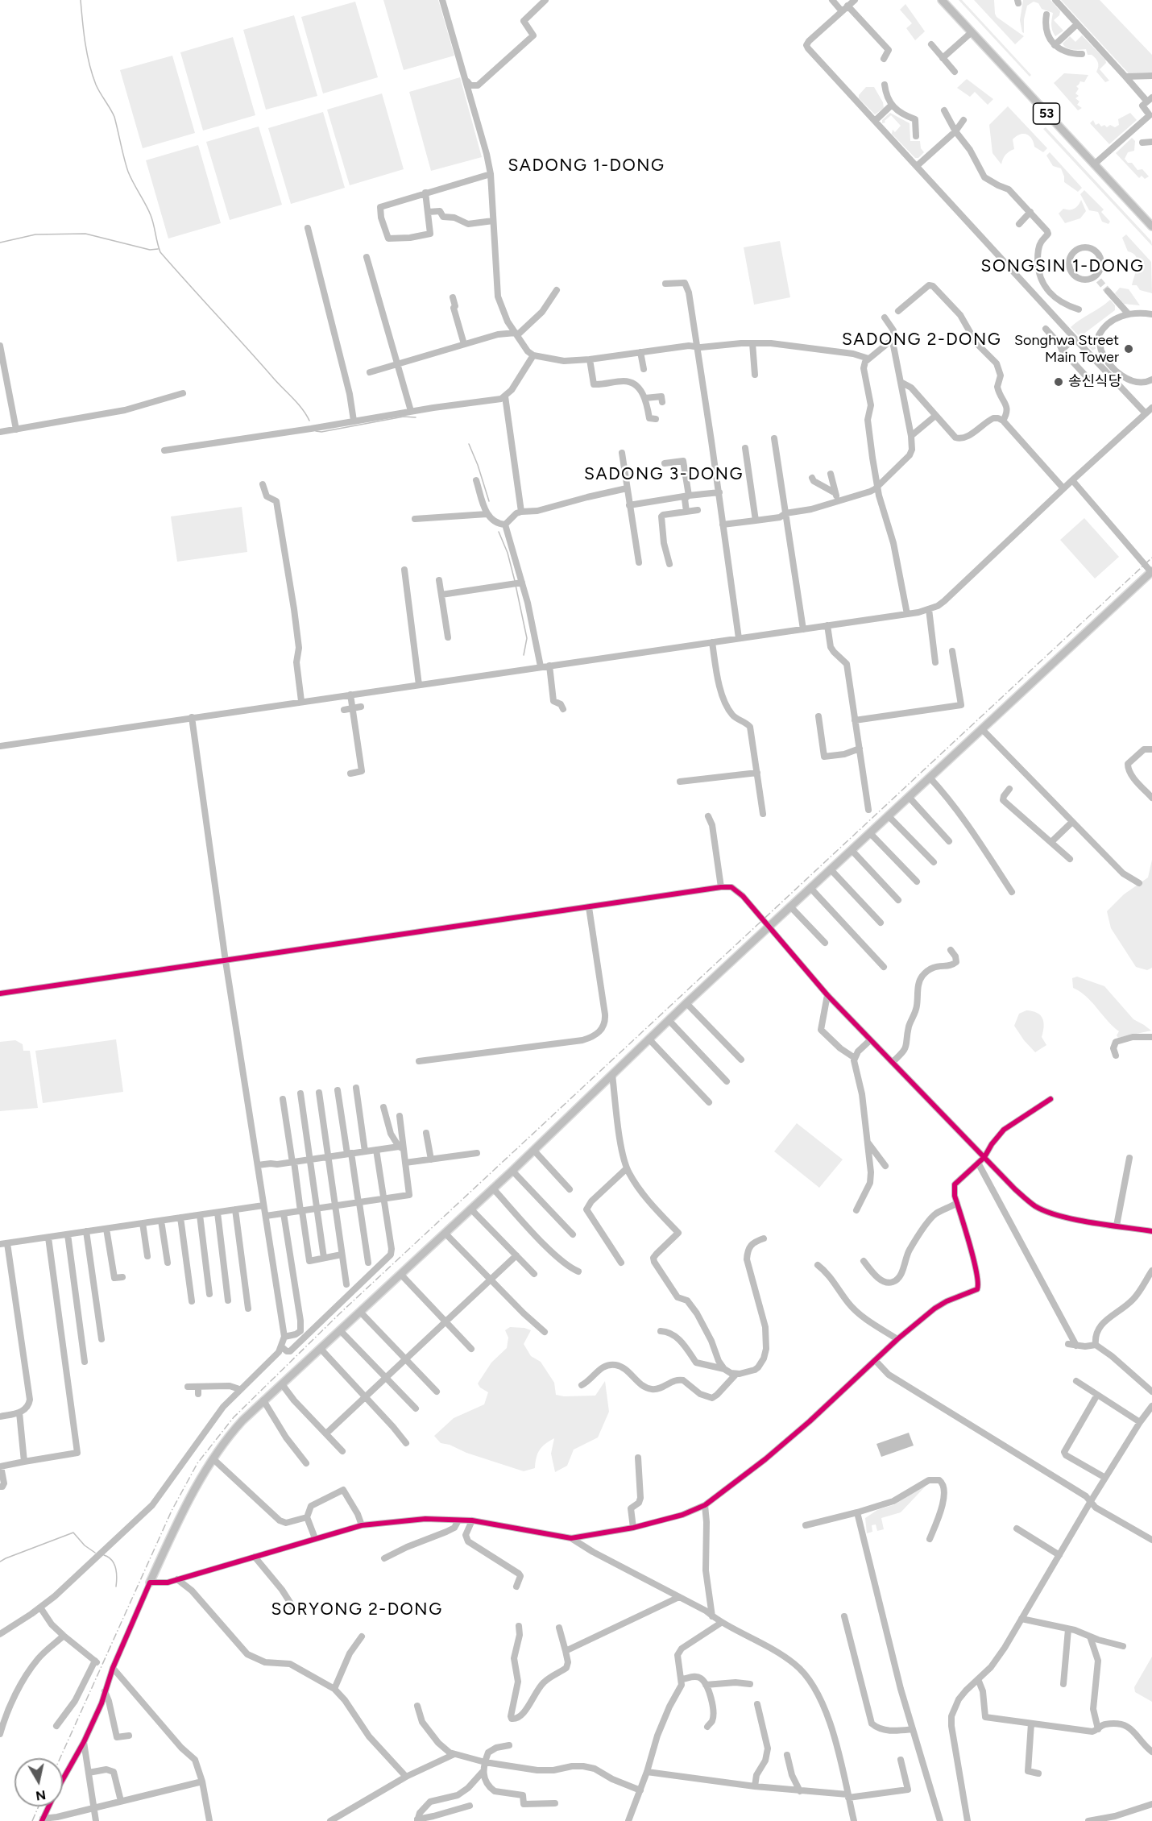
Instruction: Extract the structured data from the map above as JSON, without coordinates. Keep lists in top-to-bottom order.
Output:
{
  "streets": {
    "main road": ["53"]
  },
  "districts": [
    "SADONG 1-DONG",
    "SONGSIN 1-DONG",
    "SADONG 2-DONG",
    "SADONG 3-DONG",
    "SORYONG 2-DONG"
  ],
  "places": ["Songhwa Street Main Tower", "송신식당"],
  "north": "bottom"
}
